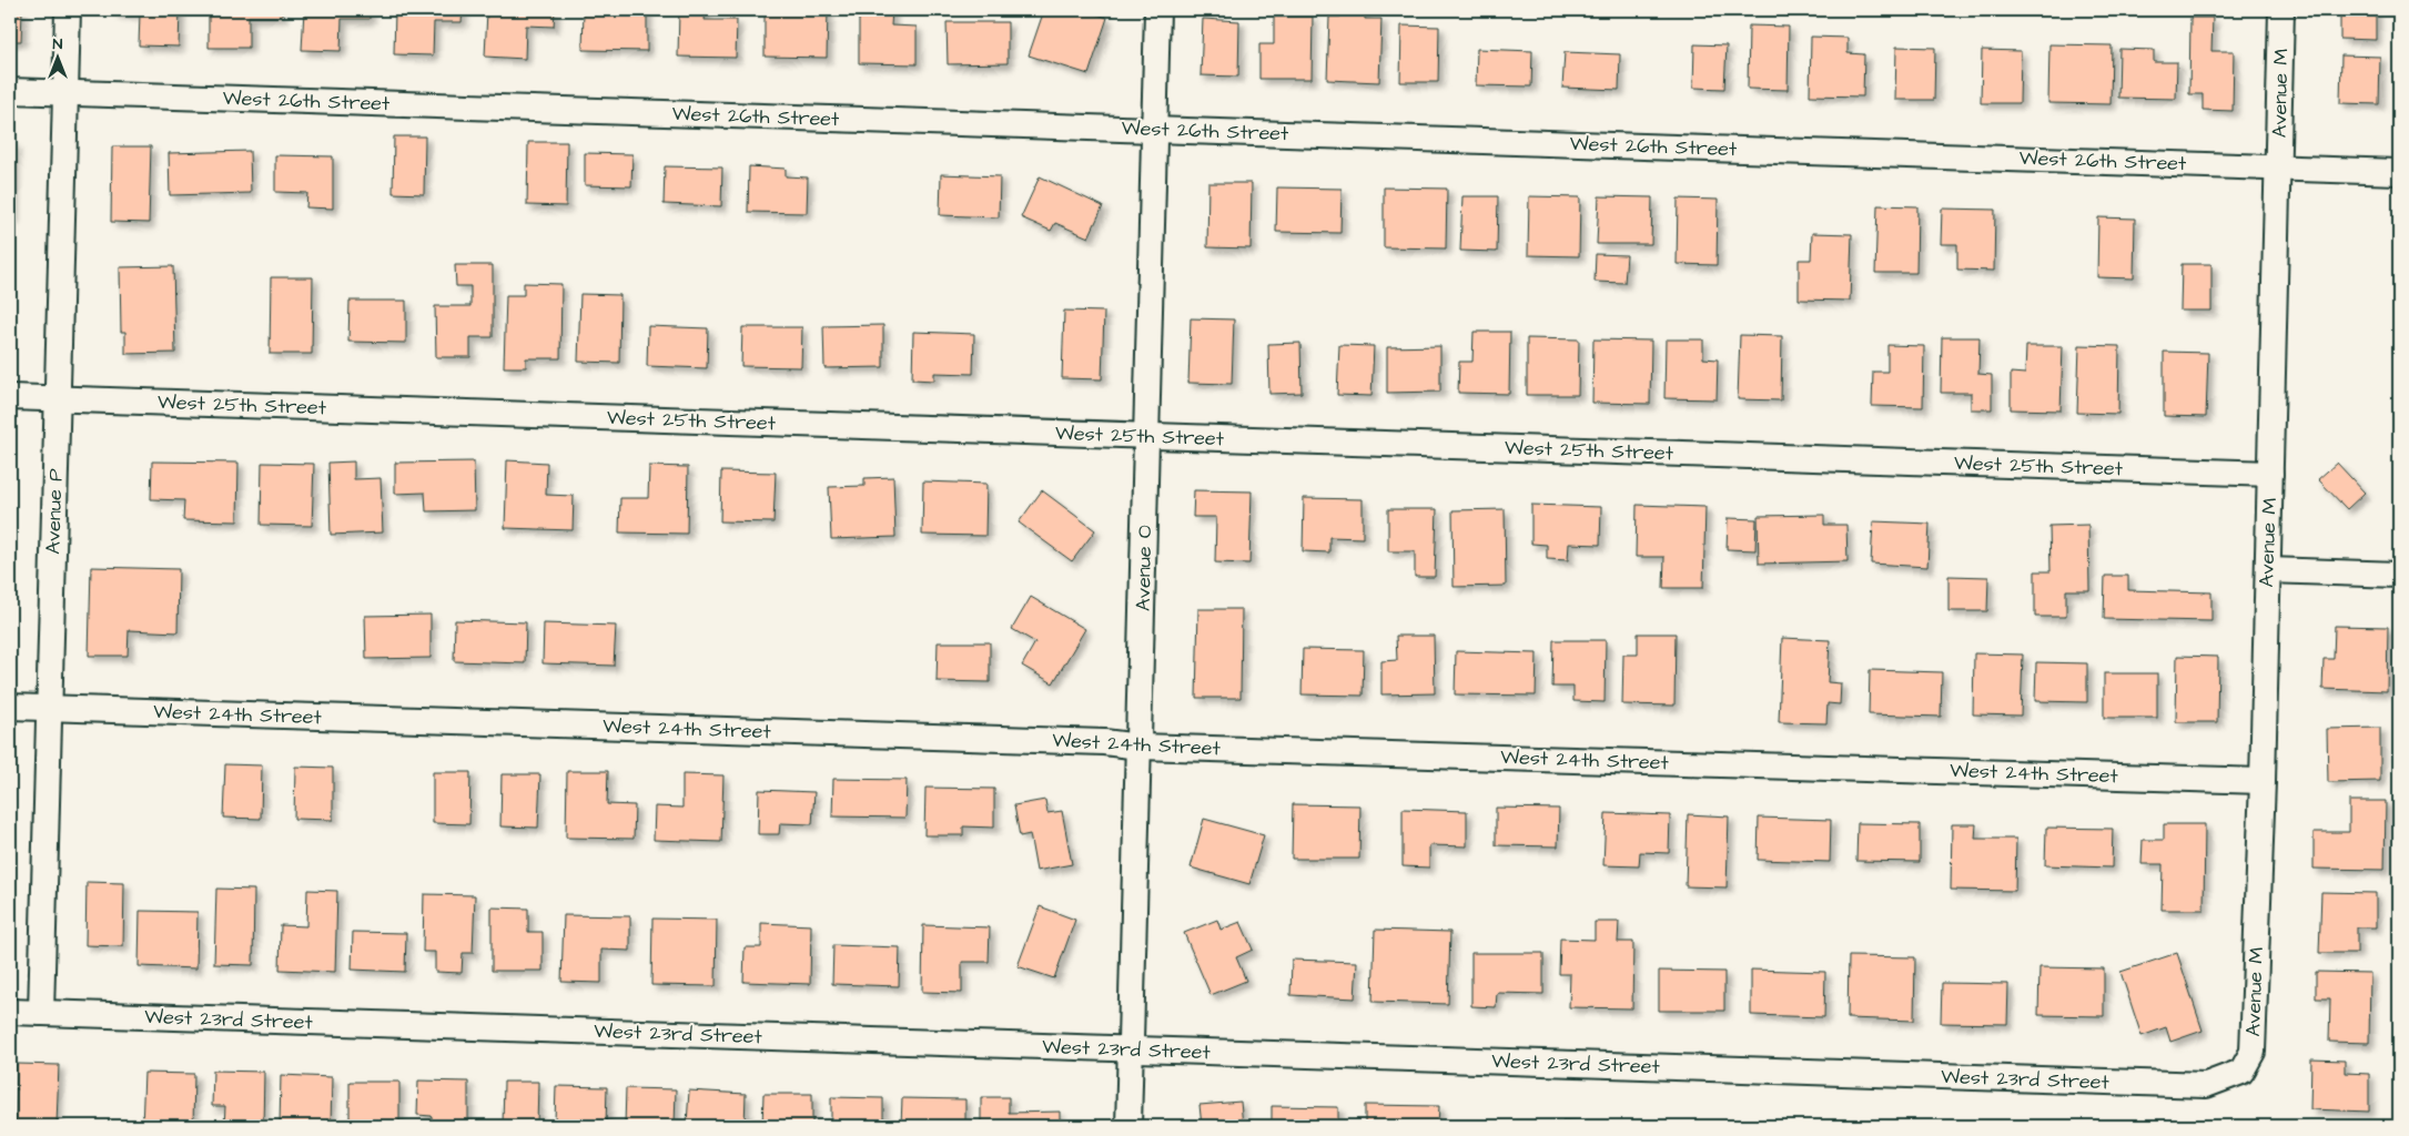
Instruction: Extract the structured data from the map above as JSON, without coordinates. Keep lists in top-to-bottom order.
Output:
{
  "streets": {
    "street": [
      "Avenue M",
      "West 26th Street",
      "West 25th Street",
      "Avenue P",
      "Avenue O",
      "West 24th Street",
      "West 23rd Street"
    ]
  },
  "crossings": [
    ["Avenue M", "West 26th Street"],
    ["Avenue M", "West 25th Street"],
    ["Avenue M", "West 24th Street"],
    ["Avenue M", "West 23rd Street"],
    ["West 26th Street", "Avenue P"],
    ["West 26th Street", "Avenue O"],
    ["West 25th Street", "Avenue P"],
    ["West 25th Street", "Avenue O"],
    ["Avenue P", "West 24th Street"],
    ["Avenue P", "West 23rd Street"],
    ["Avenue O", "West 24th Street"],
    ["Avenue O", "West 23rd Street"]
  ],
  "north": "top"
}
